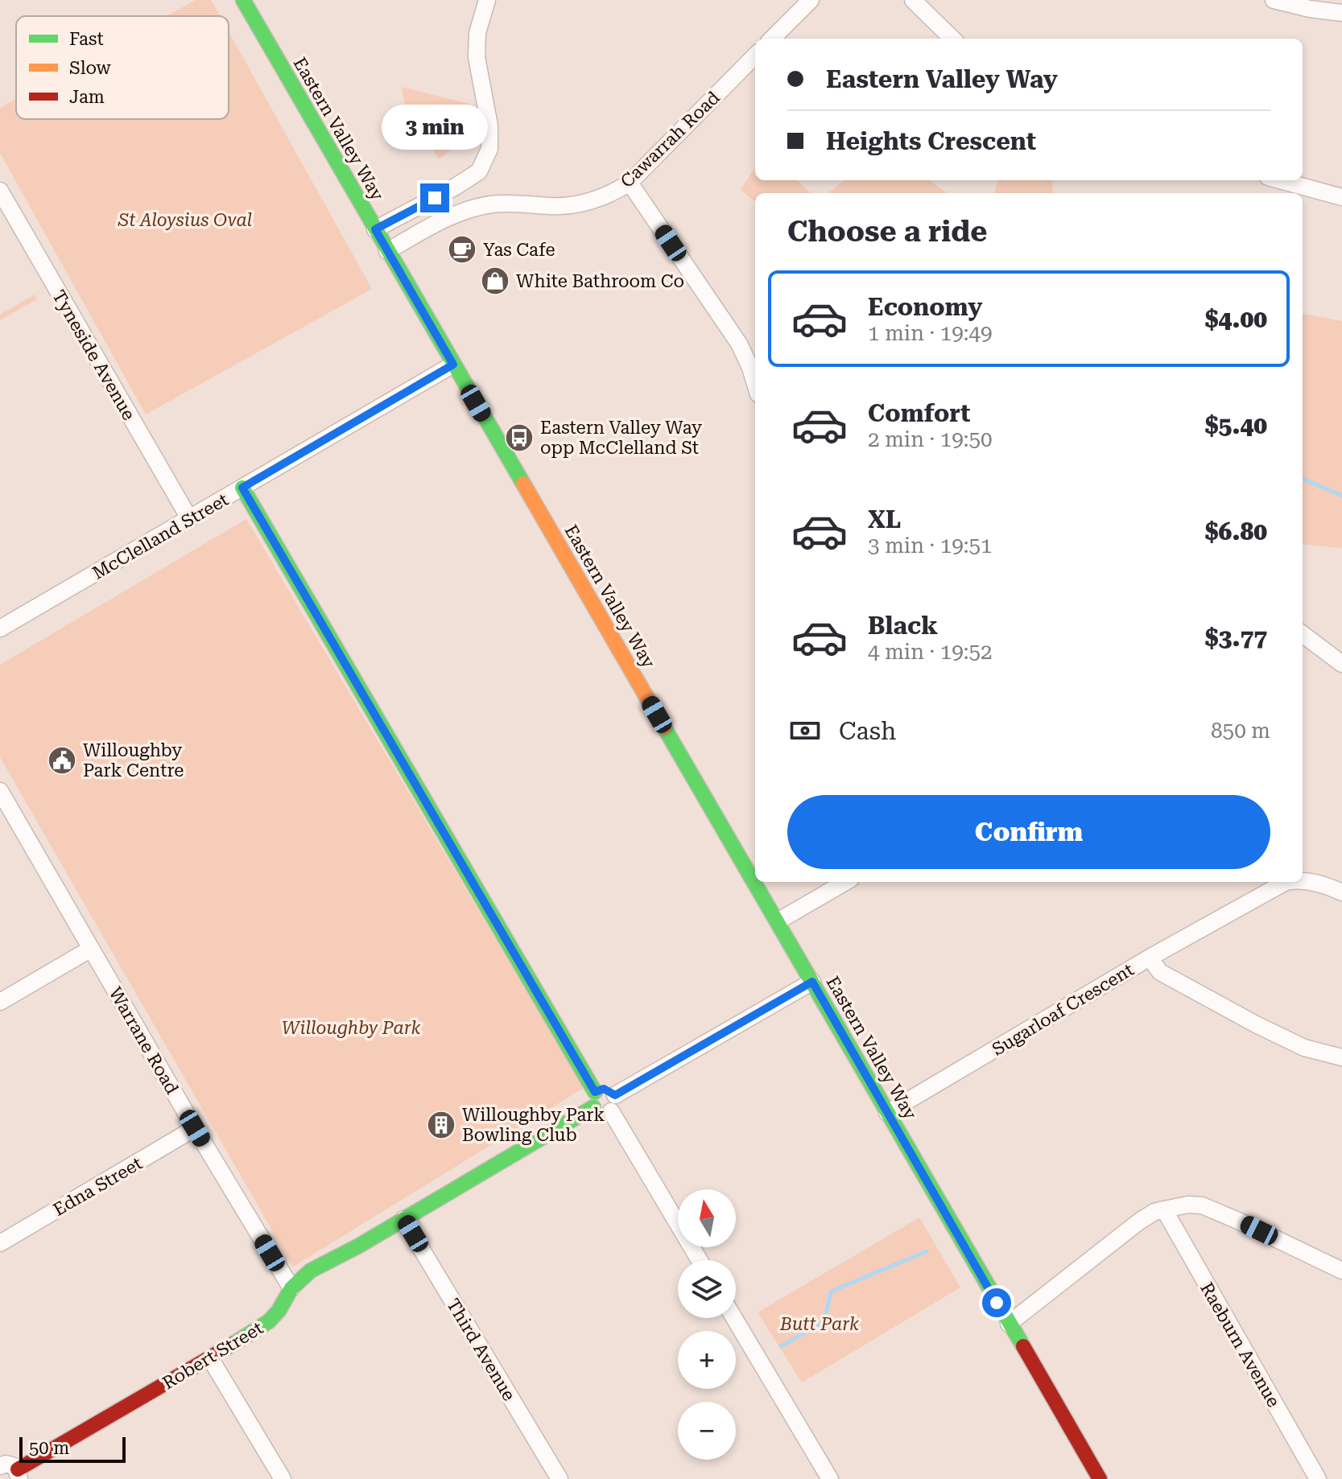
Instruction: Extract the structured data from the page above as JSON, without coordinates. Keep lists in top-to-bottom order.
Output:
{
  "streets": {
    "main road": ["Eastern Valley Way", "Robert Street"],
    "street": [
      "Cawarrah Road",
      "Tyneside Avenue",
      "McClelland Street",
      "Sugarloaf Crescent",
      "Warrane Road",
      "Edna Street",
      "Raeburn Avenue",
      "Third Avenue"
    ]
  },
  "crossings": [
    ["Eastern Valley Way", "Cawarrah Road"],
    ["Eastern Valley Way", "McClelland Street"],
    ["Eastern Valley Way", "Sugarloaf Crescent"],
    ["Tyneside Avenue", "McClelland Street"],
    ["Warrane Road", "Edna Street"],
    ["Warrane Road", "Robert Street"],
    ["Third Avenue", "Robert Street"]
  ],
  "parks": ["St Aloysius Oval", "Willoughby Park", "Butt Park"],
  "places": {
    "cafe": ["Yas Cafe"],
    "shop": ["White Bathroom Co"],
    "bus stop": ["Eastern Valley Way opp McClelland St"],
    "public building": ["Willoughby Park Centre"],
    "building": ["Willoughby Park Bowling Club"]
  },
  "legend": ["Fast", "Slow", "Jam"],
  "scale_bar": "50 m",
  "north": "top",
  "page": {
    "banner": ["Eastern Valley Way", "Heights Crescent"],
    "bubble": "3 min",
    "heading": "Choose a ride",
    "list": [
      {
        "name": "Economy",
        "note": "1 min · 19:49",
        "value": "$4.00"
      },
      {
        "name": "Comfort",
        "note": "2 min · 19:50",
        "value": "$5.40"
      },
      {
        "name": "XL",
        "note": "3 min · 19:51",
        "value": "$6.80"
      },
      {
        "name": "Black",
        "note": "4 min · 19:52",
        "value": "$3.77"
      }
    ],
    "pay": ["Cash", "850 m"],
    "buttons": "Confirm",
    "map_buttons": ["+", "−"],
    "scale": "50 m"
  }
}
